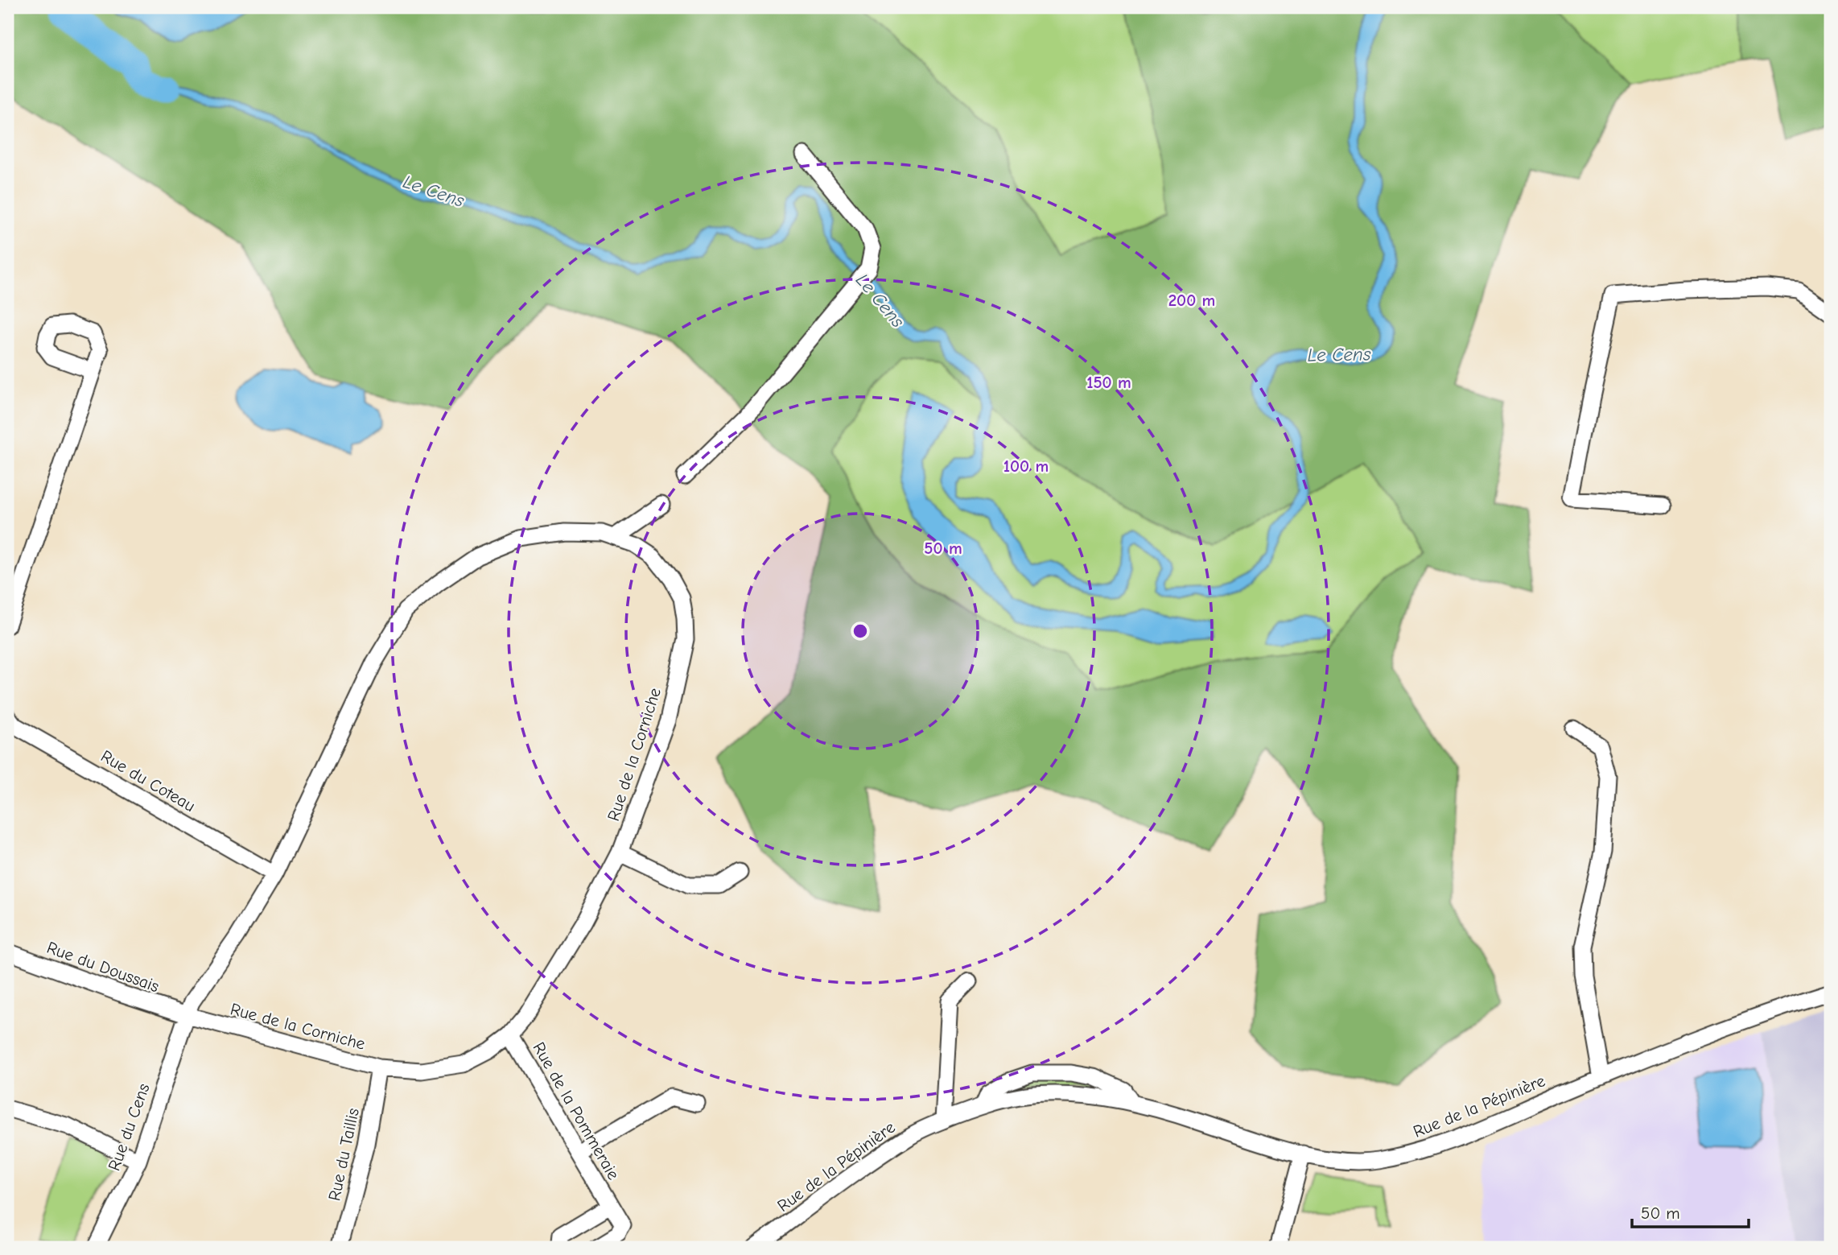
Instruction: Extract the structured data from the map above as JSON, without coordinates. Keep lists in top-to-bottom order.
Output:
{
  "streets": {
    "street": [
      "Rue de la Corniche",
      "Rue du Coteau",
      "Rue du Doussais",
      "Rue de la Pépinière",
      "Rue de la Pommeraie",
      "Rue du Cens",
      "Rue du Taillis"
    ]
  },
  "crossings": [
    ["Rue de la Corniche", "Rue du Coteau"],
    ["Rue de la Corniche", "Rue du Doussais"],
    ["Rue de la Corniche", "Rue de la Pommeraie"],
    ["Rue de la Corniche", "Rue du Cens"],
    ["Rue de la Corniche", "Rue du Taillis"],
    ["Rue du Doussais", "Rue du Cens"]
  ],
  "water": ["Le Cens"],
  "scale_bar": "50 m",
  "rings": [
    "200 m",
    "150 m",
    "100 m",
    "50 m"
  ]
}
